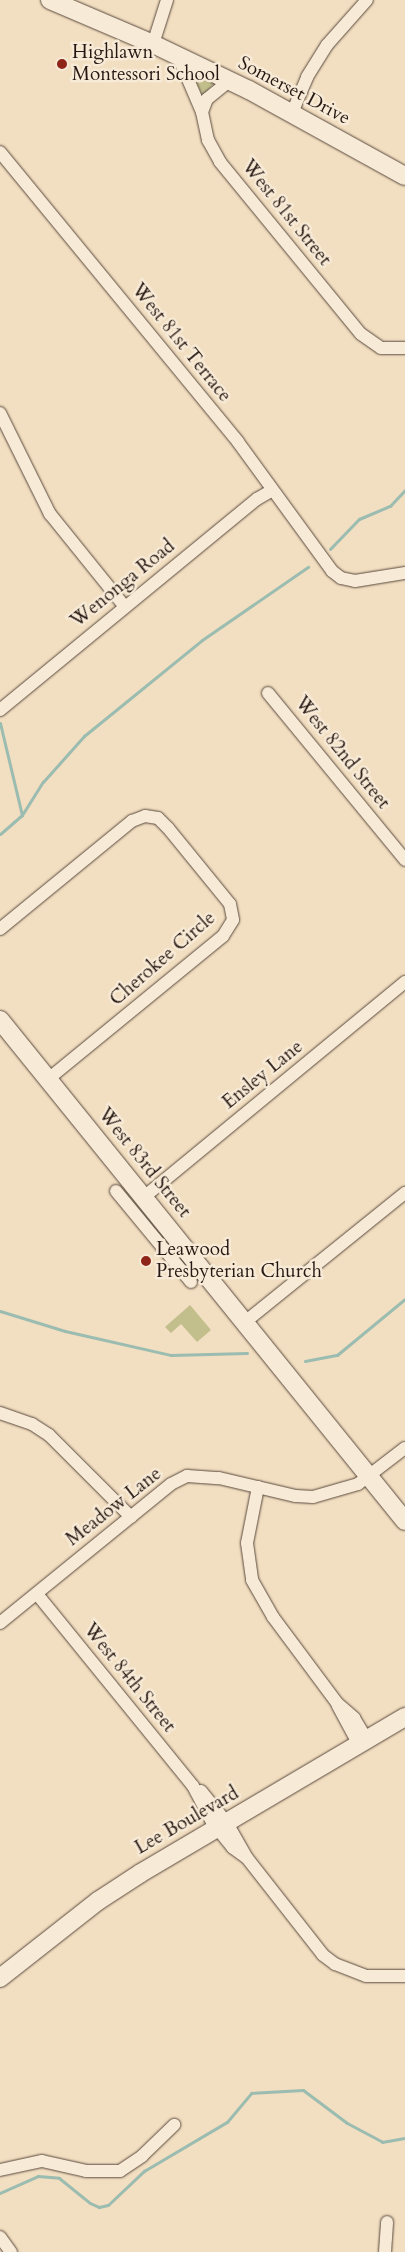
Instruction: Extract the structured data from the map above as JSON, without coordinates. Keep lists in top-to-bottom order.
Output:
{
  "streets": {
    "street": [
      "Somerset Drive",
      "West 81st Street",
      "West 81st Terrace",
      "Wenonga Road",
      "West 82nd Street",
      "Cherokee Circle",
      "Ensley Lane",
      "West 83rd Street",
      "Meadow Lane",
      "West 84th Street",
      "Lee Boulevard"
    ]
  },
  "crossings": [
    ["Somerset Drive", "West 81st Street"],
    ["West 81st Terrace", "Wenonga Road"],
    ["Cherokee Circle", "West 83rd Street"],
    ["Ensley Lane", "West 83rd Street"],
    ["West 83rd Street", "Meadow Lane"],
    ["Meadow Lane", "West 84th Street"],
    ["West 84th Street", "Lee Boulevard"]
  ],
  "places": ["Highlawn Montessori School", "Leawood Presbyterian Church"]
}
